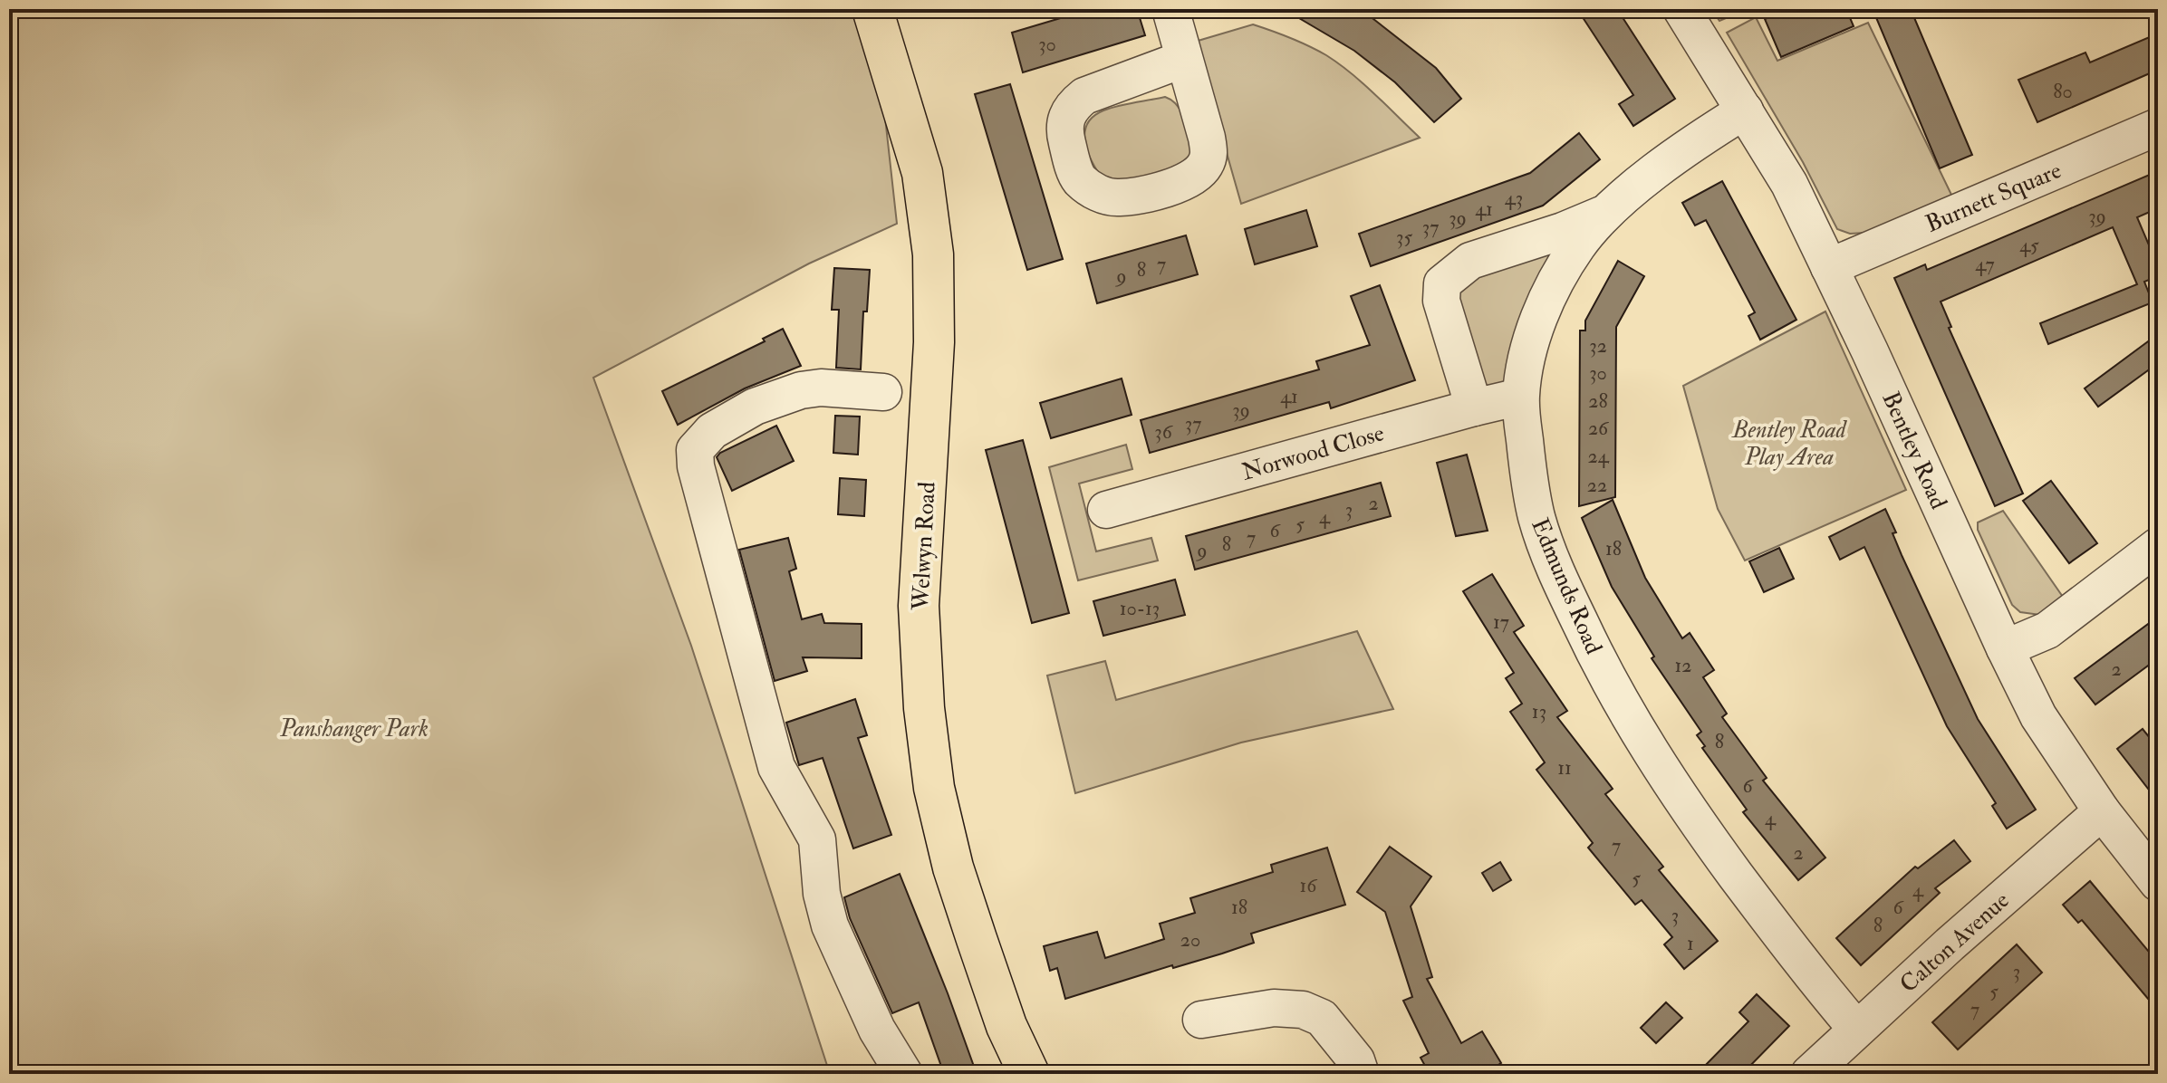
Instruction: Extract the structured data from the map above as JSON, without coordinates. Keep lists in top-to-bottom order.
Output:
{
  "streets": {
    "main road": ["Welwyn Road"],
    "street": [
      "Burnett Square",
      "Bentley Road",
      "Norwood Close",
      "Edmunds Road",
      "Calton Avenue"
    ]
  },
  "crossings": [
    ["Burnett Square", "Bentley Road"],
    ["Bentley Road", "Edmunds Road"],
    ["Bentley Road", "Calton Avenue"],
    ["Norwood Close", "Edmunds Road"],
    ["Edmunds Road", "Calton Avenue"]
  ],
  "parks": ["Bentley Road Play Area", "Panshanger Park"],
  "house_numbers": [
    "30",
    "80",
    "43",
    "41",
    "39",
    "39",
    "37",
    "35",
    "45",
    "7",
    "47",
    "8",
    "9",
    "32",
    "30",
    "41",
    "28",
    "39",
    "37",
    "26",
    "36",
    "24",
    "22",
    "2",
    "3",
    "4",
    "5",
    "6",
    "7",
    "8",
    "18",
    "9",
    "10-13",
    "17",
    "12",
    "2",
    "13",
    "8",
    "11",
    "6",
    "4",
    "7",
    "2",
    "5",
    "16",
    "4",
    "18",
    "6",
    "3",
    "8",
    "20",
    "1",
    "3",
    "5",
    "7"
  ]
}
